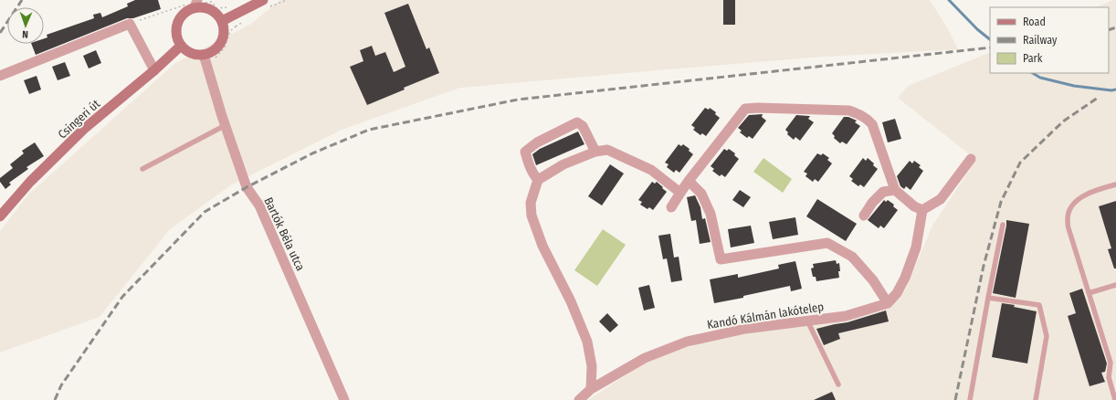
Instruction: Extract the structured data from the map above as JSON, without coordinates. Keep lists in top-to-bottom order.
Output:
{
  "streets": {
    "main road": ["Csingeri út"],
    "street": ["Bartók Béla utca", "Kandó Kálmán lakótelep"]
  },
  "crossings": [
    ["Csingeri út", "Bartók Béla utca"]
  ],
  "legend": ["Road", "Railway", "Park"],
  "north": "bottom"
}
